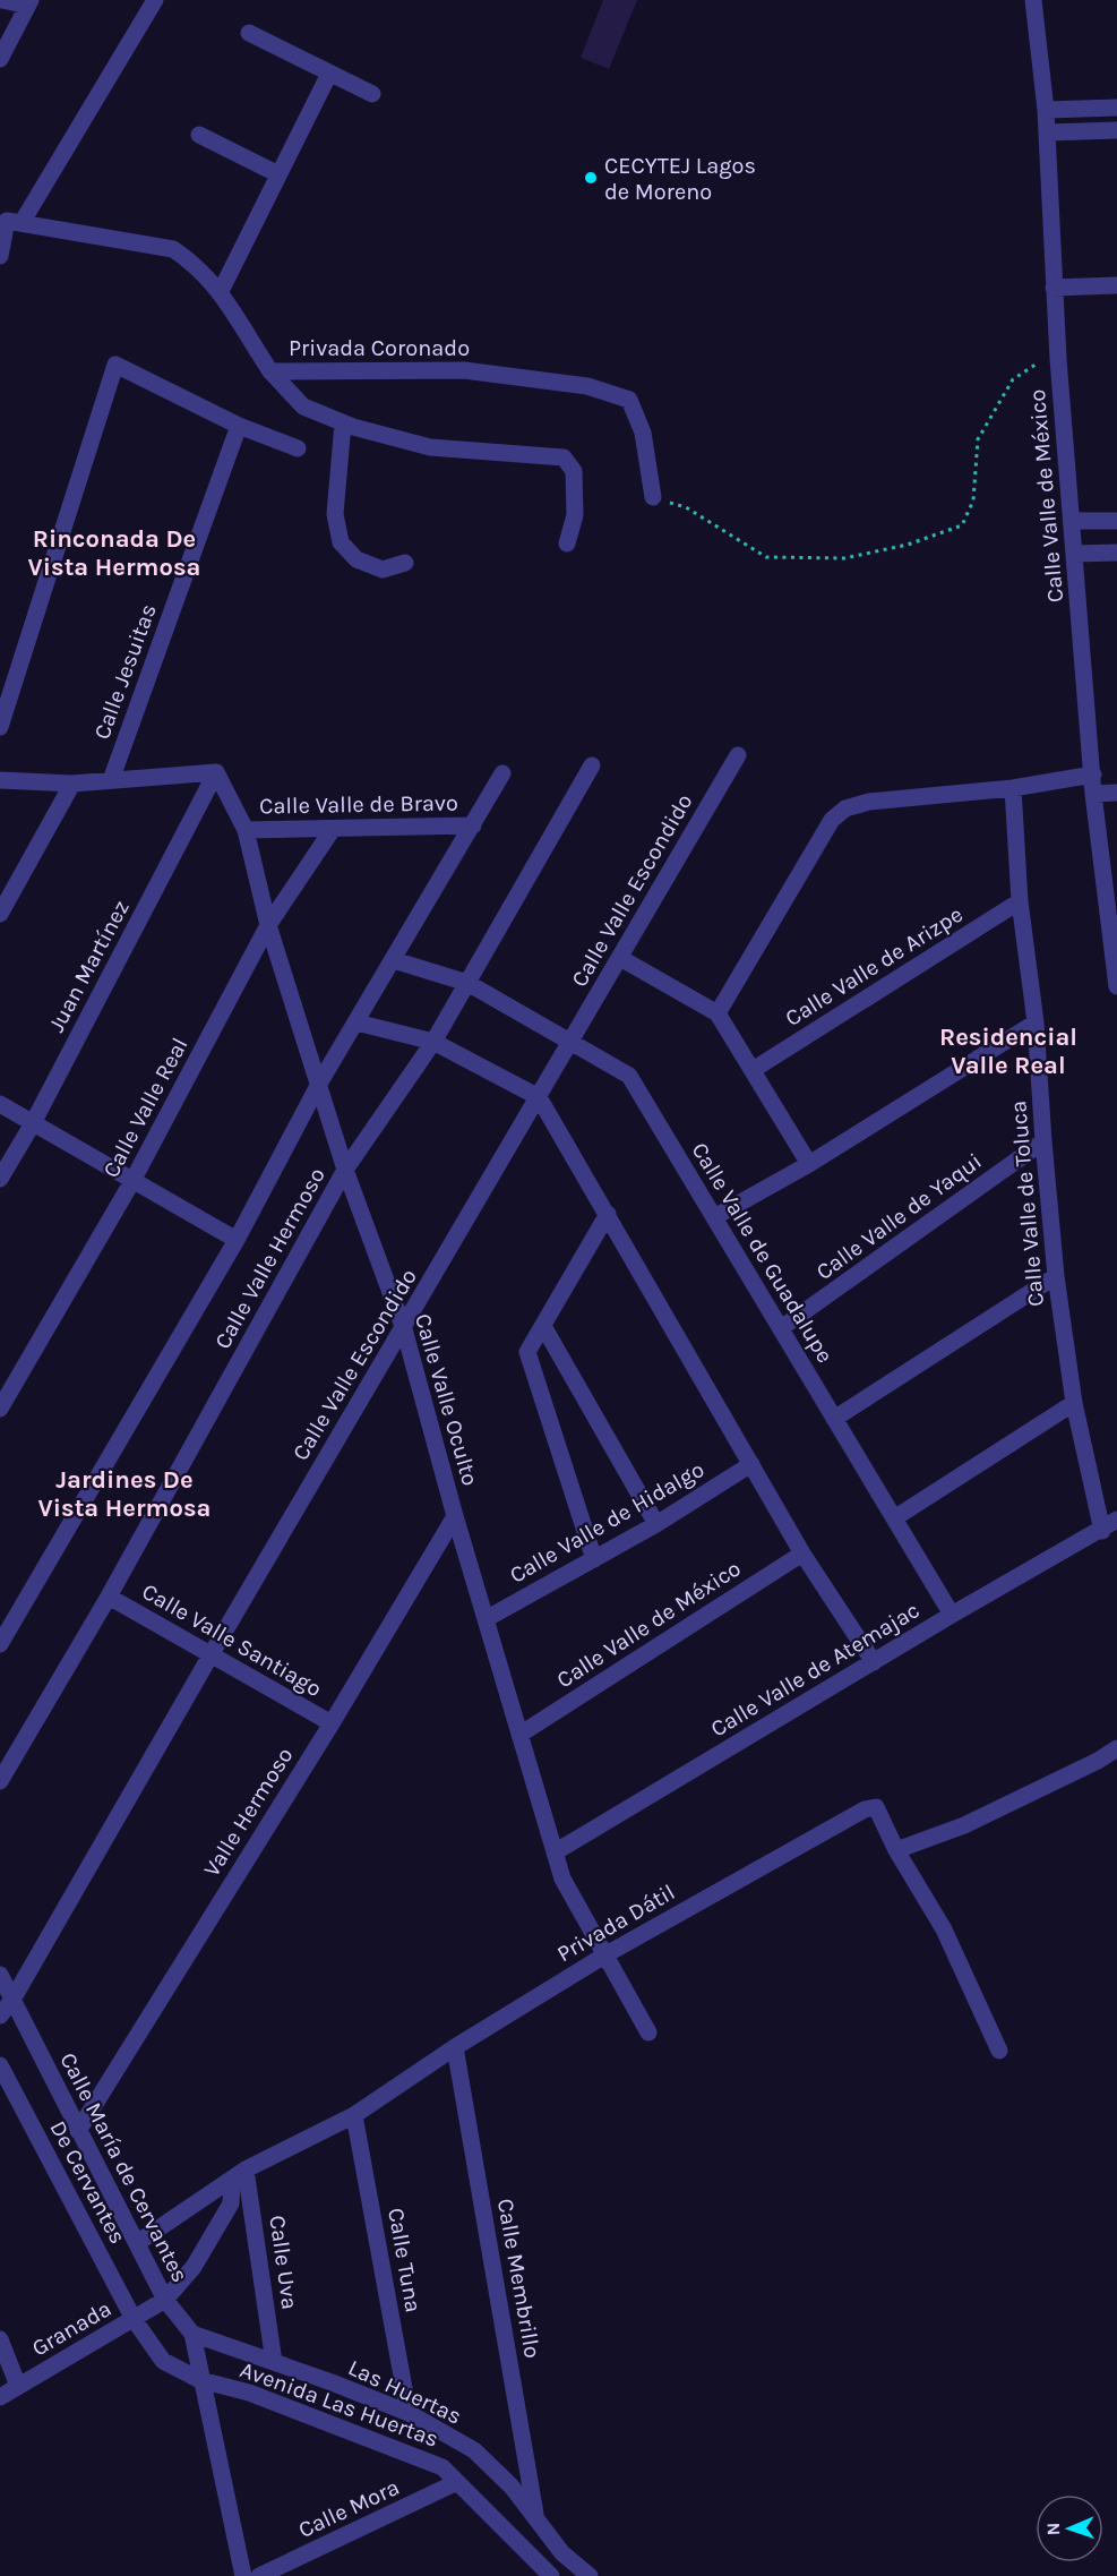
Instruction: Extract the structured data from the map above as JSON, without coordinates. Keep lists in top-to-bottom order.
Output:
{
  "streets": {
    "street": [
      "Privada Coronado",
      "Calle Valle de México",
      "Calle Jesuitas",
      "Calle Valle de Bravo",
      "Calle Valle Escondido",
      "Juan Martínez",
      "Calle Valle de Arizpe",
      "Calle Valle Real",
      "Calle Valle de Toluca",
      "Calle Valle de Yaqui",
      "Calle Valle de Guadalupe",
      "Calle Valle Hermoso",
      "Calle Valle Oculto",
      "Calle Valle de Hidalgo",
      "Calle Valle Santiago",
      "Calle Valle de Atemajac",
      "Valle Hermoso",
      "Privada Dátil",
      "Calle María de Cervantes",
      "De Cervantes",
      "Calle Tuna",
      "Calle Uva",
      "Calle Membrillo",
      "Granada",
      "Las Huertas",
      "Avenida Las Huertas",
      "Calle Mora"
    ]
  },
  "crossings": [
    ["Calle Valle de México", "Calle Valle Oculto"],
    ["Calle Valle de Bravo", "Calle Valle Real"],
    ["Calle Valle de Bravo", "Calle Valle Hermoso"],
    ["Calle Valle de Bravo", "Calle Valle Oculto"],
    ["Calle Valle Escondido", "Calle Valle de Guadalupe"],
    ["Calle Valle Escondido", "Calle Valle Oculto"],
    ["Calle Valle Escondido", "Calle Valle Santiago"],
    ["Calle Valle Escondido", "Calle María de Cervantes"],
    ["Juan Martínez", "Calle Valle Oculto"],
    ["Calle Valle de Arizpe", "Calle Valle de Toluca"],
    ["Calle Valle Real", "Calle Valle Oculto"],
    ["Calle Valle de Toluca", "Calle Valle de Yaqui"],
    ["Calle Valle de Toluca", "Calle Valle de Atemajac"],
    ["Calle Valle de Yaqui", "Calle Valle de Guadalupe"],
    ["Calle Valle de Guadalupe", "Calle Valle Hermoso"],
    ["Calle Valle de Guadalupe", "Calle Valle de Atemajac"],
    ["Calle Valle Hermoso", "Calle Valle Oculto"],
    ["Calle Valle Hermoso", "Calle Valle Santiago"],
    ["Calle Valle Oculto", "Calle Valle de Hidalgo"],
    ["Calle Valle Oculto", "Calle Valle de Atemajac"],
    ["Calle Valle Oculto", "Valle Hermoso"],
    ["Calle Valle Oculto", "Privada Dátil"],
    ["Calle Valle Santiago", "Valle Hermoso"],
    ["Valle Hermoso", "Calle María de Cervantes"],
    ["Privada Dátil", "Calle María de Cervantes"],
    ["Privada Dátil", "Calle Tuna"],
    ["Privada Dátil", "Calle Uva"],
    ["Privada Dátil", "Calle Membrillo"],
    ["Privada Dátil", "Granada"],
    ["Calle María de Cervantes", "Granada"],
    ["Calle María de Cervantes", "Las Huertas"],
    ["Calle María de Cervantes", "Avenida Las Huertas"],
    ["De Cervantes", "Granada"],
    ["De Cervantes", "Avenida Las Huertas"],
    ["Calle Tuna", "Las Huertas"],
    ["Calle Uva", "Granada"],
    ["Calle Uva", "Las Huertas"],
    ["Calle Membrillo", "Las Huertas"],
    ["Granada", "Avenida Las Huertas"],
    ["Avenida Las Huertas", "Calle Mora"]
  ],
  "districts": ["Rinconada De Vista Hermosa", "Residencial Valle Real", "Jardines De Vista Hermosa"],
  "places": ["CECYTEJ Lagos de Moreno"],
  "north": "left"
}
